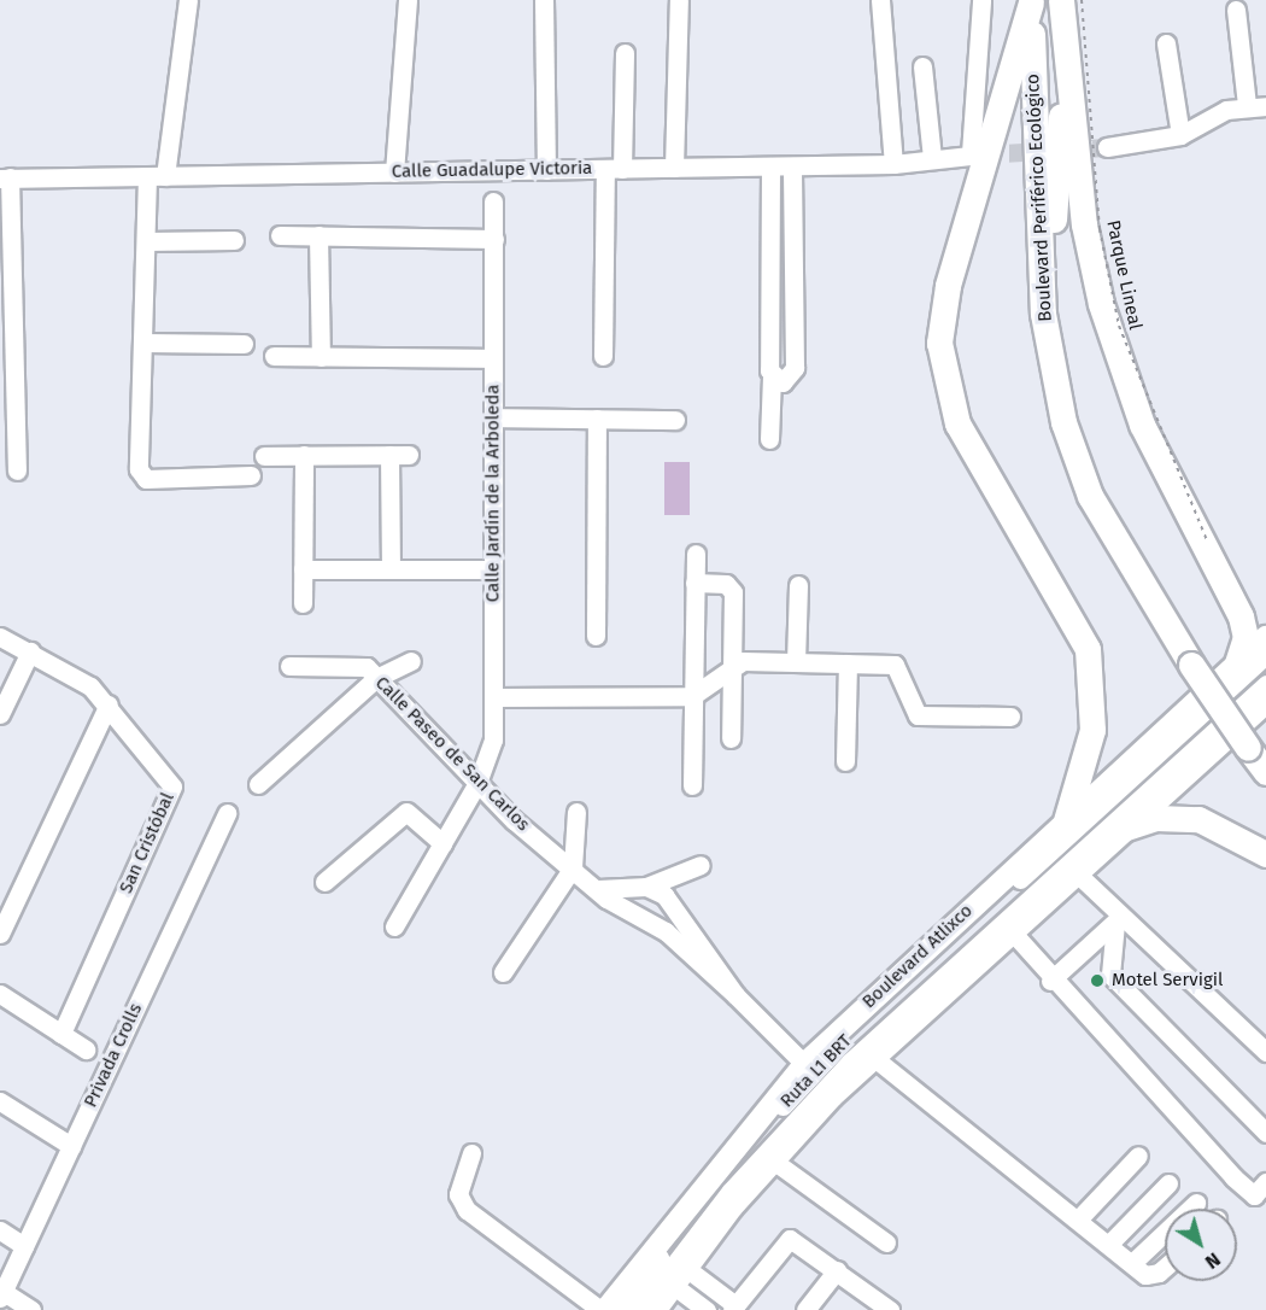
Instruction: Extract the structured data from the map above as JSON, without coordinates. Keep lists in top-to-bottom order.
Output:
{
  "streets": {
    "highway": ["Boulevard Periférico Ecológico"],
    "main road": ["Boulevard Atlixco"],
    "street": [
      "Calle Guadalupe Victoria",
      "Calle Jardín de la Arboleda",
      "Calle Paseo de San Carlos",
      "San Cristóbal",
      "Privada Crolls",
      "Ruta L1 BRT"
    ],
    "path": ["Parque Lineal"]
  },
  "crossings": [
    ["Calle Jardín de la Arboleda", "Calle Paseo de San Carlos"],
    ["Calle Paseo de San Carlos", "Boulevard Atlixco"]
  ],
  "places": ["Motel Servigil"],
  "north": "bottom right"
}
